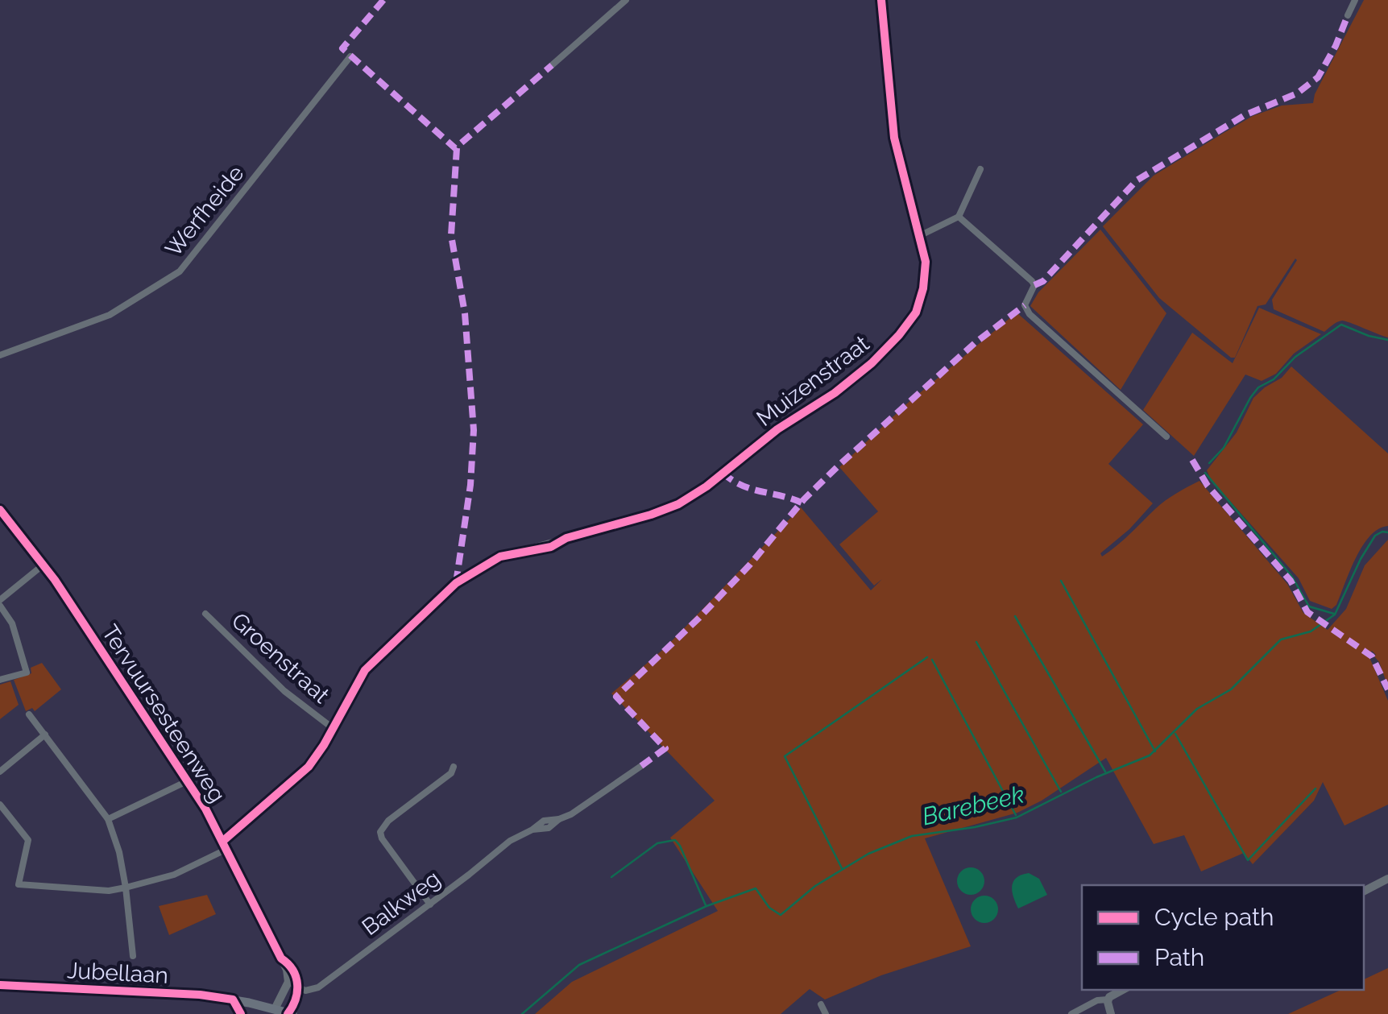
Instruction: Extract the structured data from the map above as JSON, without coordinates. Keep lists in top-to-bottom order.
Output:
{
  "streets": {
    "main road": ["Jubellaan"],
    "street": [
      "Werfheide",
      "Muizenstraat",
      "Groenstraat",
      "Tervuursesteenweg",
      "Balkweg"
    ]
  },
  "crossings": [
    ["Muizenstraat", "Groenstraat"],
    ["Muizenstraat", "Tervuursesteenweg"],
    ["Tervuursesteenweg", "Balkweg"]
  ],
  "water": ["Barebeek"],
  "legend": ["Cycle path", "Path"]
}
